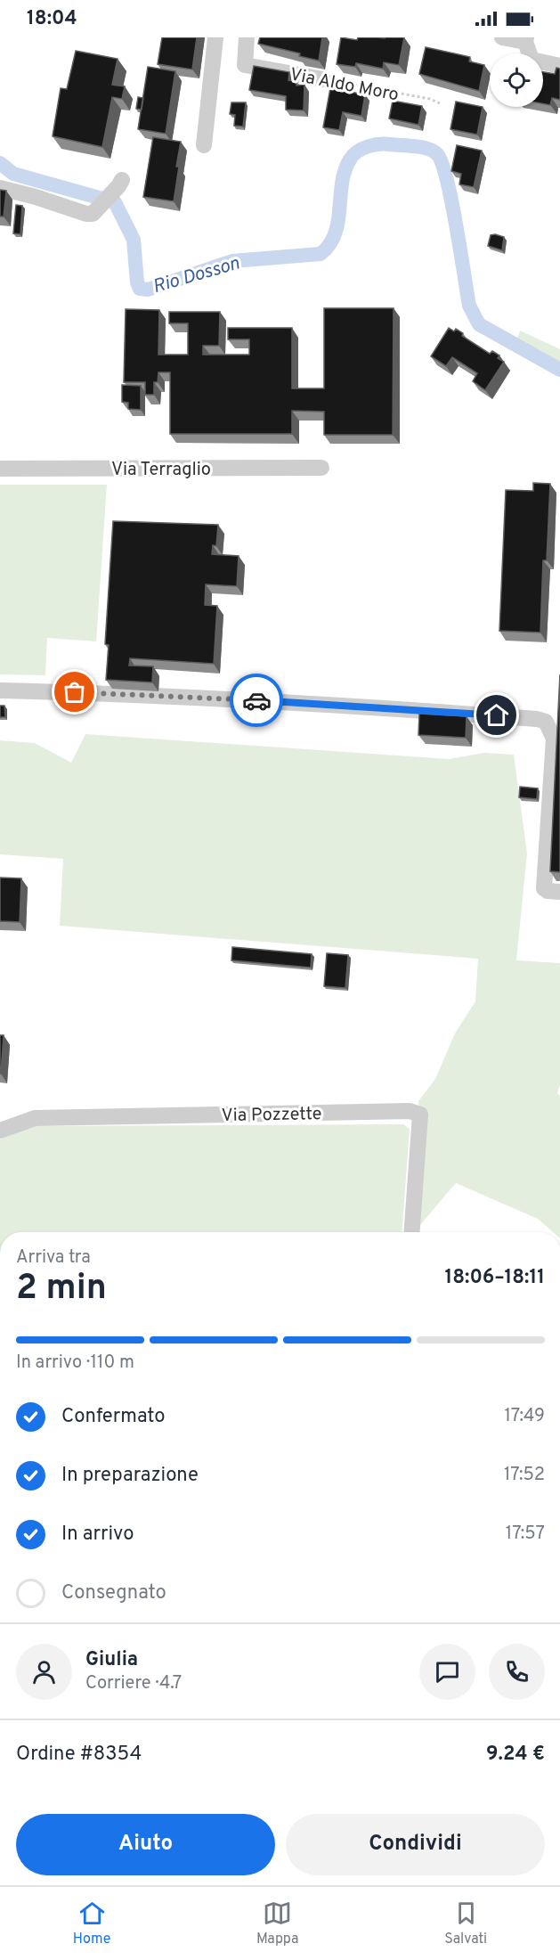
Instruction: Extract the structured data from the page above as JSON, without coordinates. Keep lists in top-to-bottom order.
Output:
{
  "streets": {
    "street": ["Via Aldo Moro", "Via Terraglio", "Via Pozzette"]
  },
  "water": ["Rio Dosson"],
  "page": {
    "status": "18:04",
    "heading": ["2 min", "Arriva tra", "18:06–18:11"],
    "panel": [
      "Giulia",
      "Corriere · 4.7",
      "Ordine #8354",
      "9.24 €"
    ],
    "bar": "In arrivo · 110 m",
    "list": [
      ["Confermato", "17:49"],
      ["In preparazione", "17:52"],
      ["In arrivo", "17:57"],
      "Consegnato"
    ],
    "buttons": ["Aiuto", "Condividi"],
    "tabs": ["Home", "Mappa", "Salvati"]
  }
}
